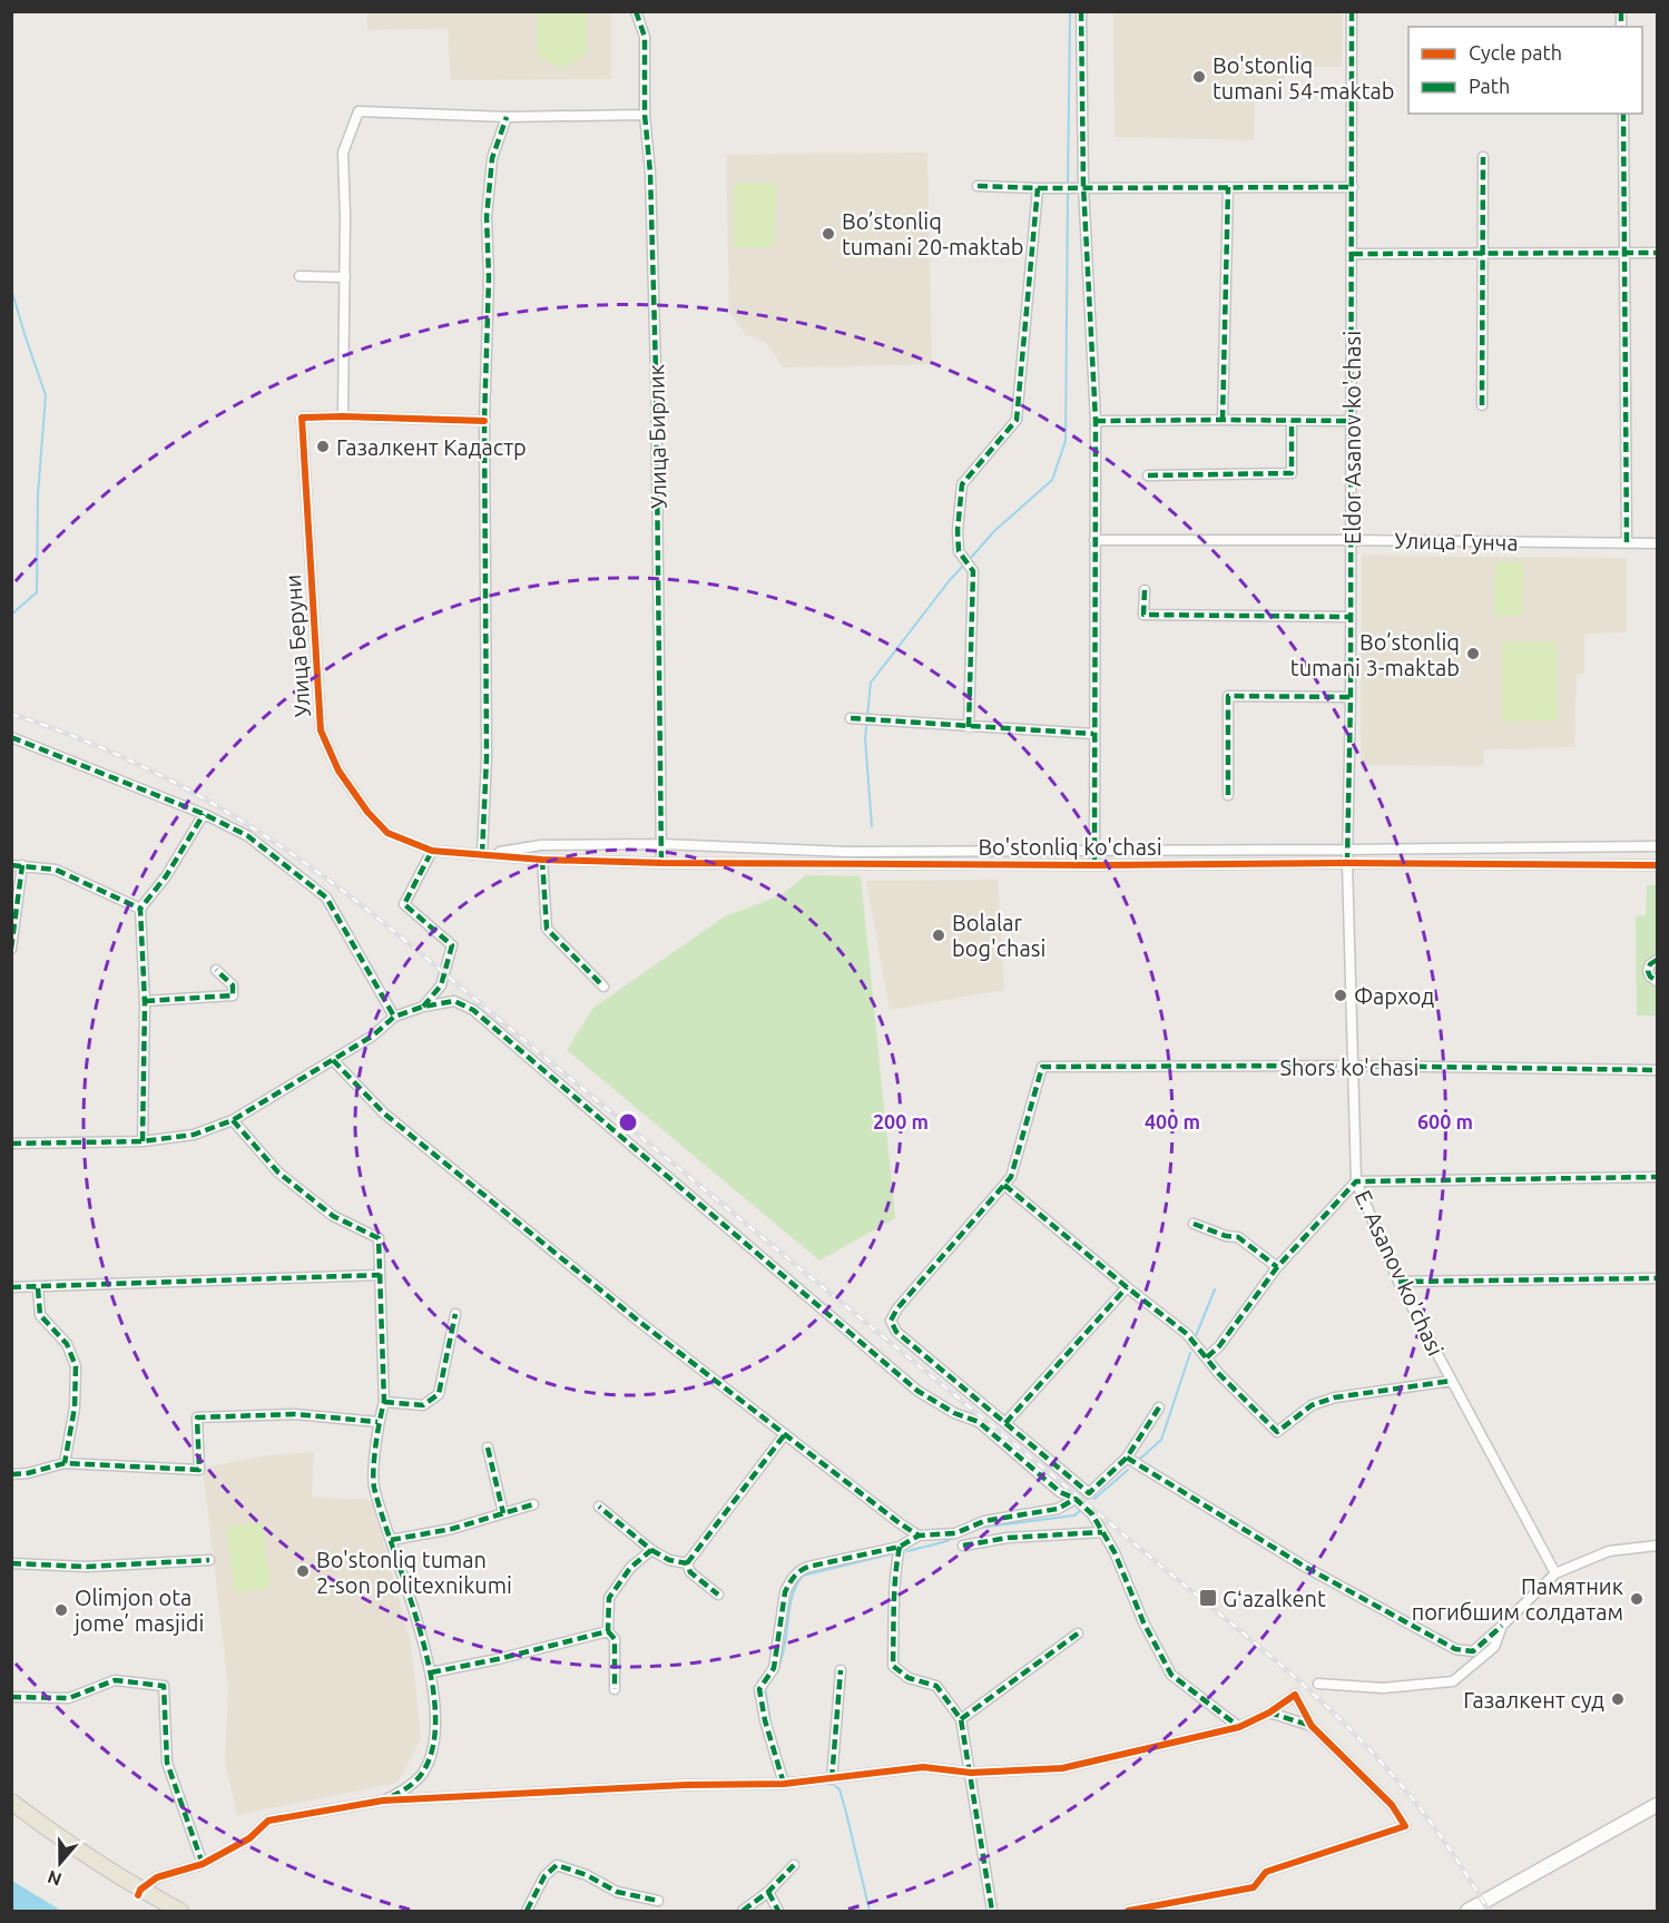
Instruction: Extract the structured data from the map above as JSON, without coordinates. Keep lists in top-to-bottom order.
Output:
{
  "streets": {
    "street": [
      "Улица Бирлик",
      "Eldor Asanov ko'chasi",
      "Улица Гунча",
      "Улица Беруни",
      "Bo'stonliq ko'chasi",
      "Shors ko'chasi",
      "E. Asanov ko'chasi"
    ]
  },
  "crossings": [
    ["Улица Бирлик", "Bo'stonliq ko'chasi"],
    ["Eldor Asanov ko'chasi", "Улица Гунча"],
    ["Eldor Asanov ko'chasi", "Bo'stonliq ko'chasi"],
    ["Eldor Asanov ko'chasi", "E. Asanov ko'chasi"],
    ["Улица Беруни", "Bo'stonliq ko'chasi"],
    ["Bo'stonliq ko'chasi", "E. Asanov ko'chasi"],
    ["Shors ko'chasi", "E. Asanov ko'chasi"]
  ],
  "places": {
    "other": [
      "Bo'stonliq tumani 54-maktab",
      "Bo’stonliq tumani 20-maktab",
      "Газалкент Кадастр",
      "Bo’stonliq tumani 3-maktab",
      "Bolalar bog'chasi",
      "Фарход",
      "Bo'stonliq tuman 2-son politexnikumi",
      "Памятник погибшим солдатам",
      "Olimjon ota jome’ masjidi",
      "Газалкент суд"
    ],
    "transit": ["Gʻazalkent"]
  },
  "legend": ["Cycle path", "Path"],
  "north": "bottom",
  "rings": ["200 m", "400 m", "600 m"]
}
